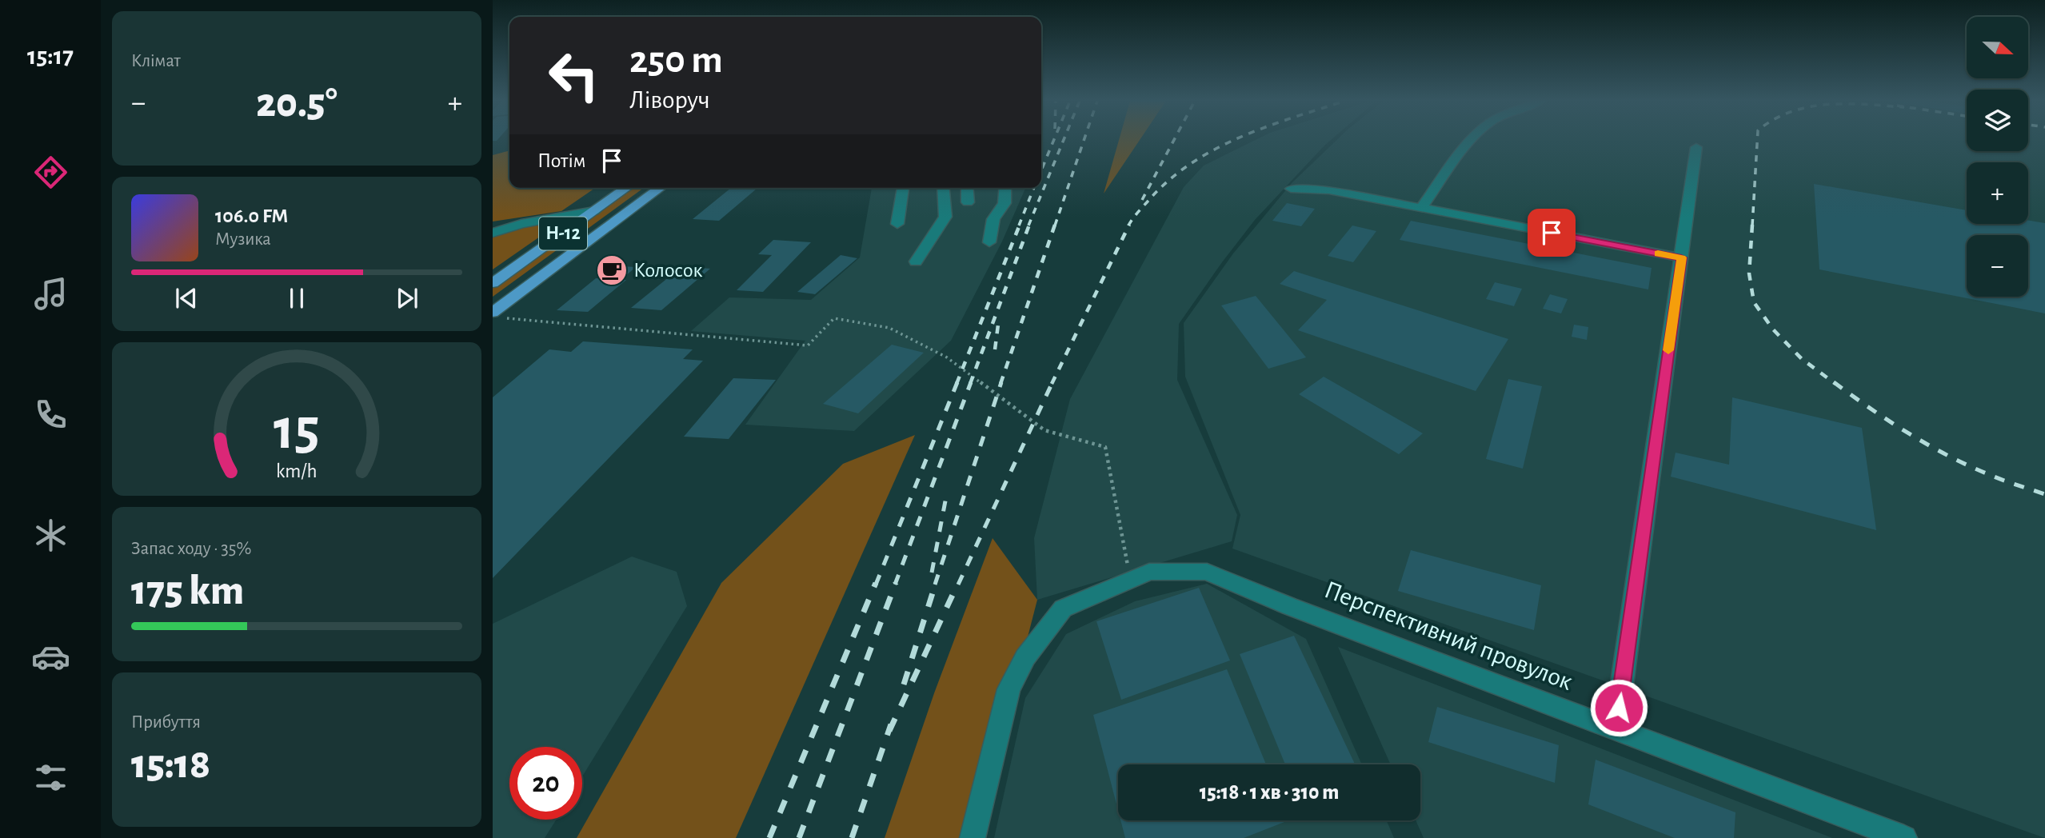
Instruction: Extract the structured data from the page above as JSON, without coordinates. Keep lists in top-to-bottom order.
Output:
{
  "streets": {
    "main road": ["Н-12"],
    "street": ["Перспективний провулок"]
  },
  "places": {
    "cafe": ["Колосок"]
  },
  "north": "right",
  "page": {
    "tabs": "15:17",
    "tile": [
      "Клімат",
      ["Запас ходу · 35%", "175 km"],
      ["Прибуття", "15:18"]
    ],
    "map_buttons": ["+", "−"],
    "turn": ["250 m", "Ліворуч"],
    "heat": ["−", "20.5°", "+"],
    "then": "Потім",
    "song": ["106.0 FM", "Музика"],
    "limit": "20",
    "trip": "15:18 · 1 хв · 310 m",
    "gauge": ["15", "km/h"]
  }
}
